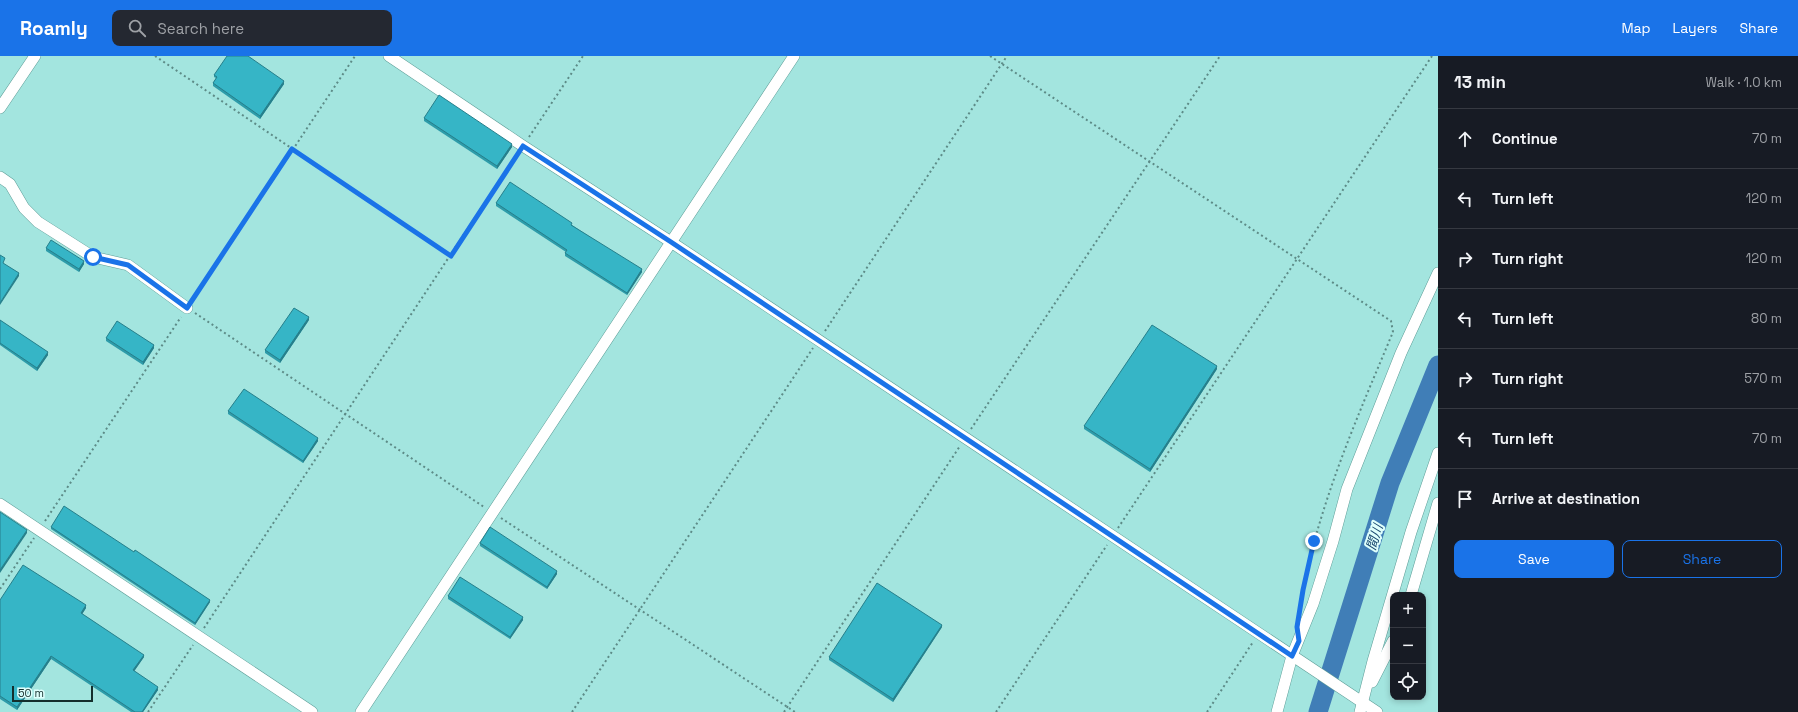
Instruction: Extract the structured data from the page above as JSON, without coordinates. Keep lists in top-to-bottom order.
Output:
{
  "water": ["間川"],
  "scale_bar": "50 m",
  "page": {
    "header": "Roamly",
    "search": "Search here",
    "nav": ["Map", "Layers", "Share"],
    "heading": ["13 min", "Walk · 1.0 km"],
    "list": [
      ["Continue", "70 m"],
      ["Turn left", "120 m"],
      ["Turn right", "120 m"],
      ["Turn left", "80 m"],
      ["Turn right", "570 m"],
      ["Turn left", "70 m"],
      "Arrive at destination"
    ],
    "buttons": ["Save", "Share"],
    "map_buttons": ["+", "−"],
    "scale": "50 m"
  }
}
